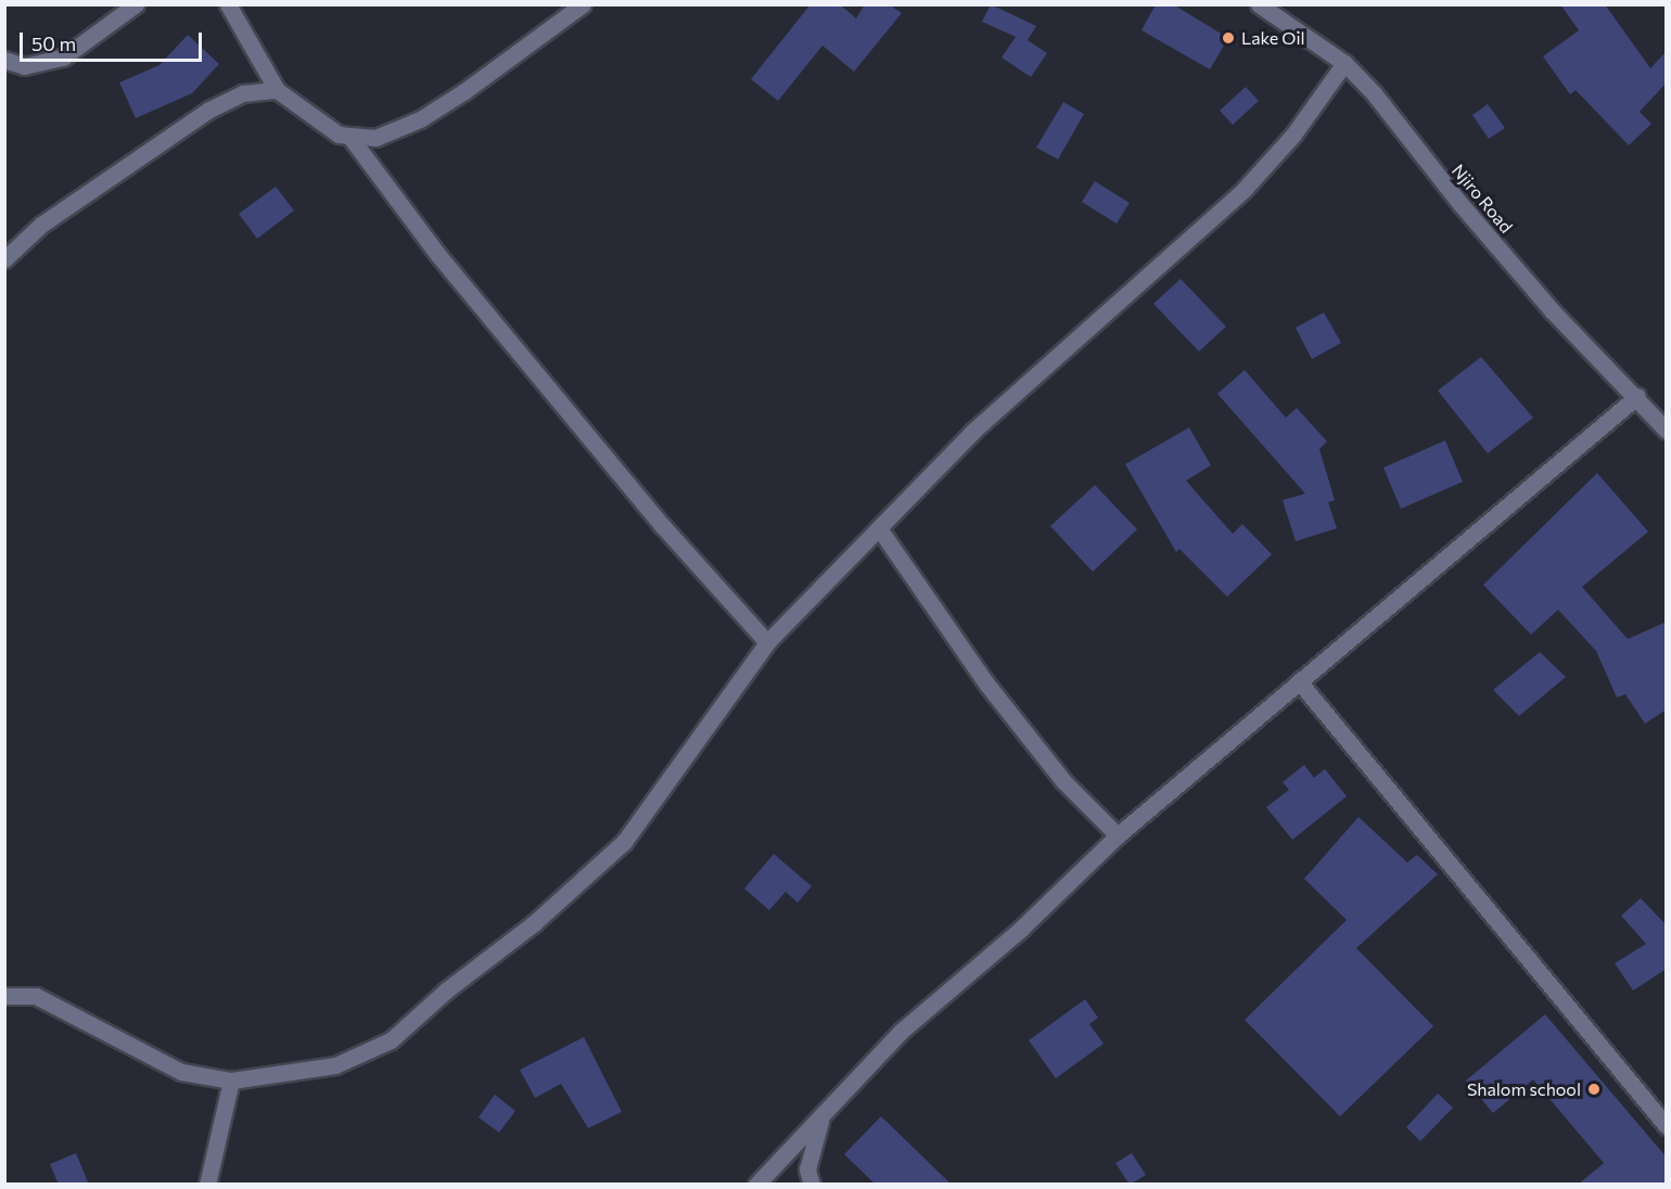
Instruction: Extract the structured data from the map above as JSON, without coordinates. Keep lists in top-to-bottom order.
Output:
{
  "streets": {
    "street": ["Njiro Road"]
  },
  "places": ["Lake Oil", "Shalom school"],
  "scale_bar": "50 m"
}
